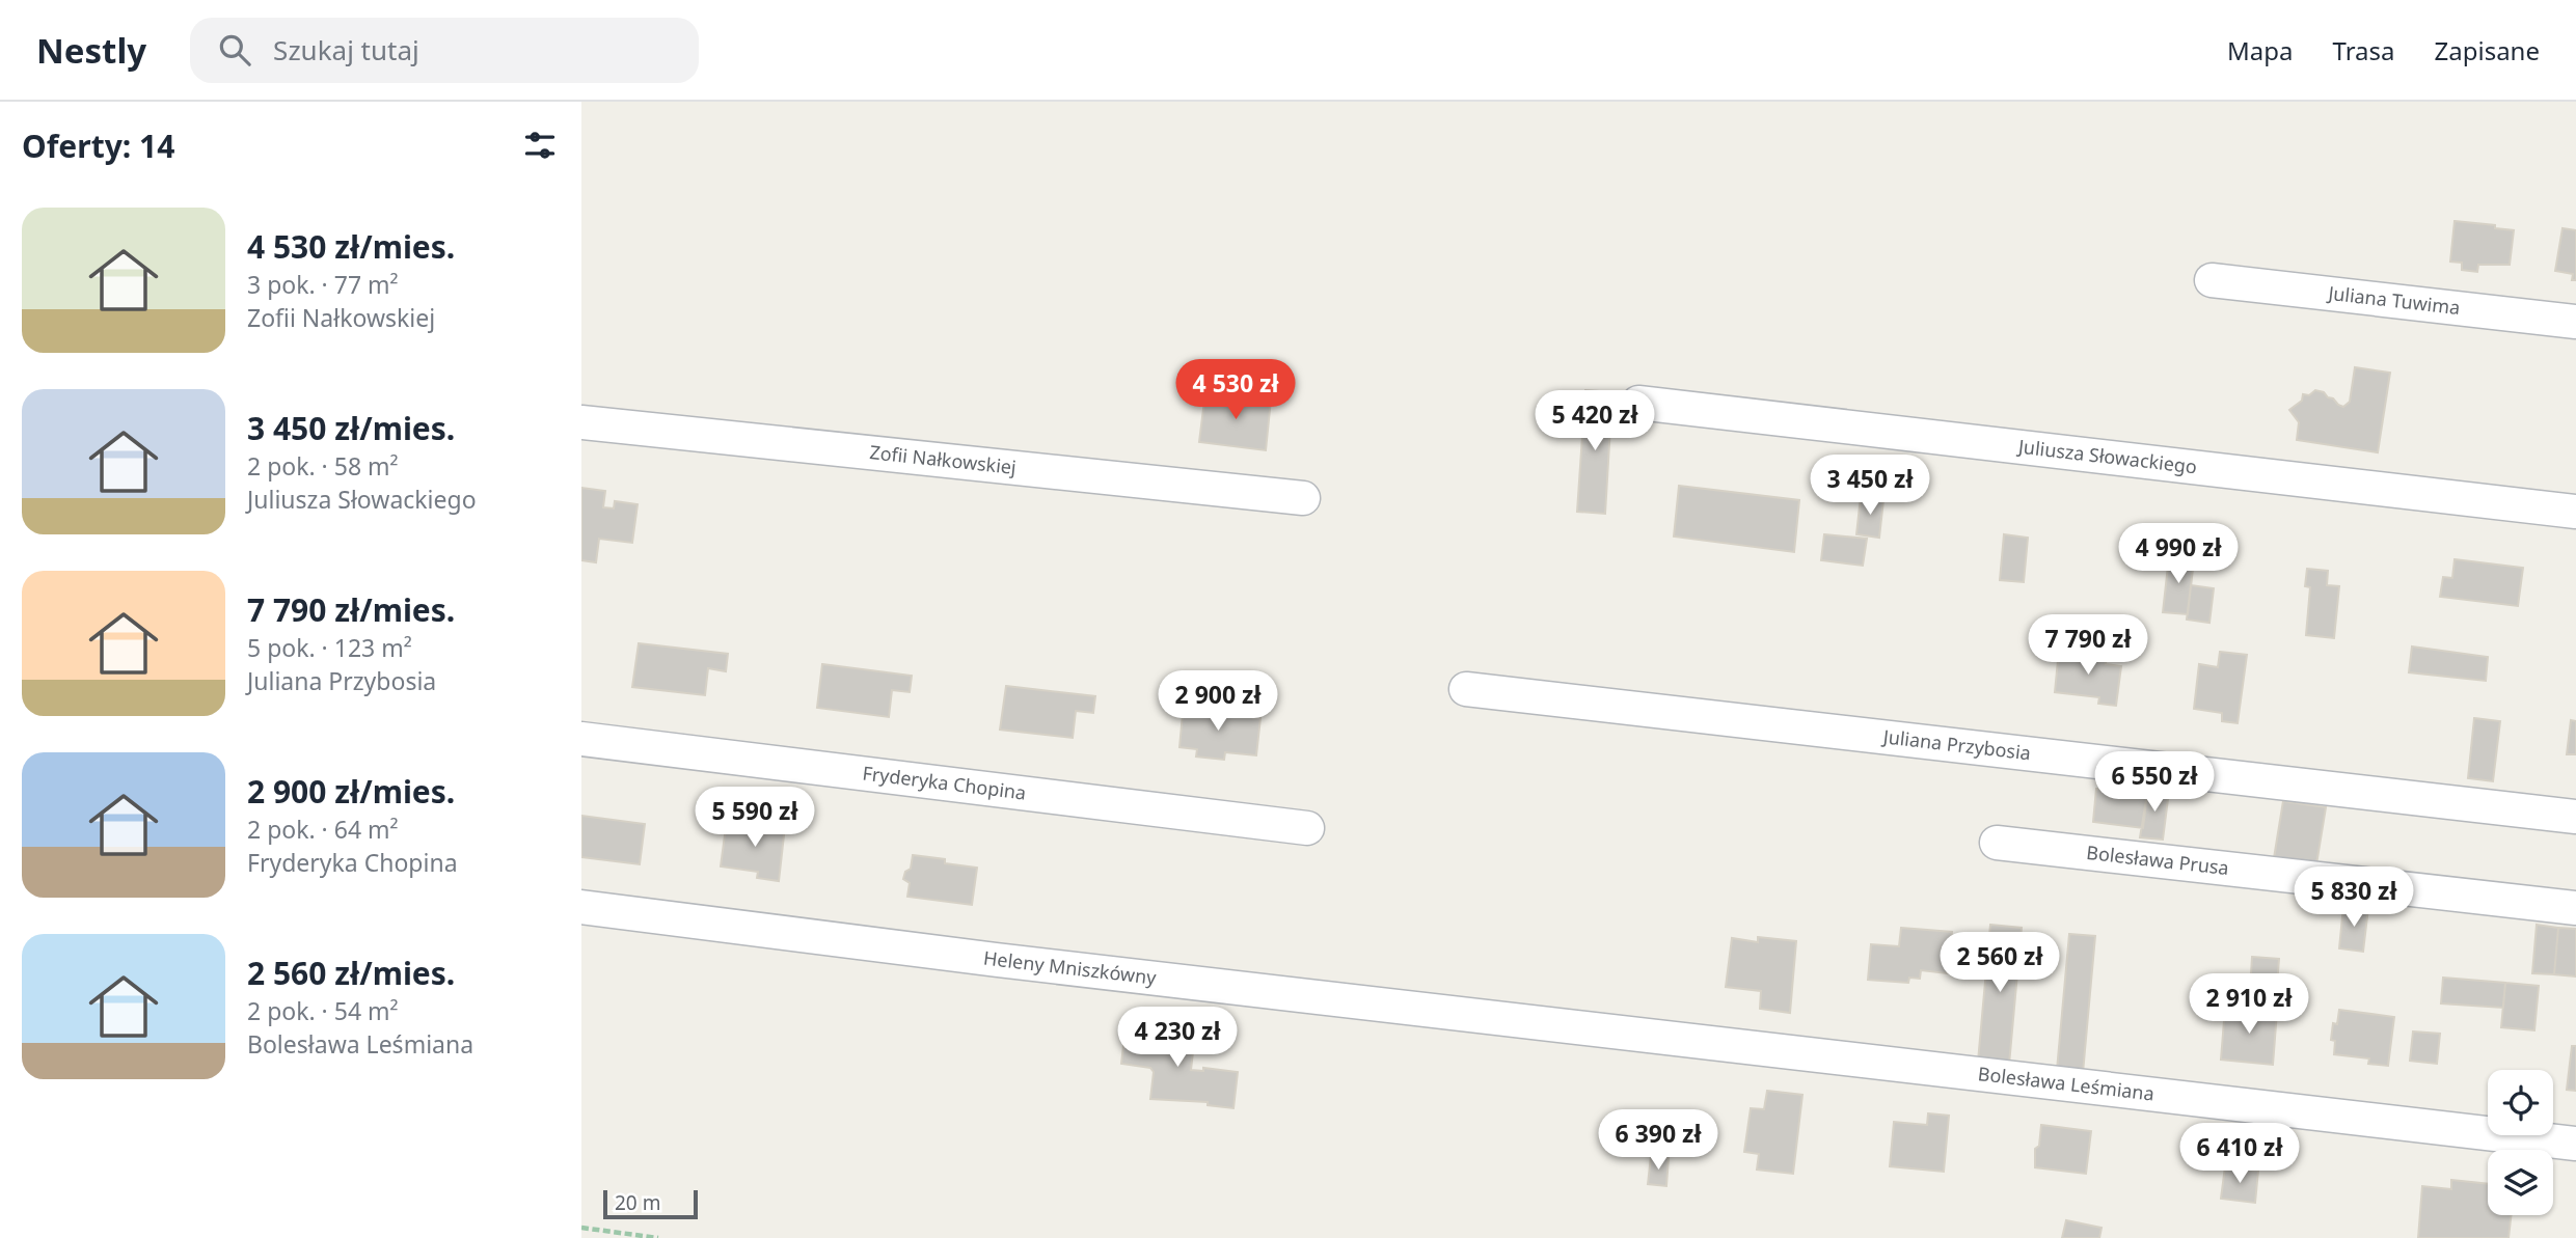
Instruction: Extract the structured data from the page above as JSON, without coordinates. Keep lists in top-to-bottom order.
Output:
{
  "streets": {
    "street": [
      "Juliana Tuwima",
      "Juliusza Słowackiego",
      "Zofii Nałkowskiej",
      "Juliana Przybosia",
      "Fryderyka Chopina",
      "Bolesława Prusa",
      "Heleny Mniszkówny",
      "Bolesława Leśmiana"
    ]
  },
  "crossings": [
    ["Heleny Mniszkówny", "Bolesława Leśmiana"]
  ],
  "scale_bar": "20 m",
  "page": {
    "header": "Nestly",
    "search": "Szukaj tutaj",
    "nav": ["Mapa", "Trasa", "Zapisane"],
    "heading": "Oferty: 14",
    "list": [
      {
        "name": "4 530 zł/mies.",
        "note": "3 pok. · 77 m² · Zofii Nałkowskiej"
      },
      {
        "name": "3 450 zł/mies.",
        "note": "2 pok. · 58 m² · Juliusza Słowackiego"
      },
      {
        "name": "7 790 zł/mies.",
        "note": "5 pok. · 123 m² · Juliana Przybosia"
      },
      {
        "name": "2 900 zł/mies.",
        "note": "2 pok. · 64 m² · Fryderyka Chopina"
      },
      {
        "name": "2 560 zł/mies.",
        "note": "2 pok. · 54 m² · Bolesława Leśmiana"
      }
    ],
    "price": [
      "4 530 zł",
      "5 420 zł",
      "3 450 zł",
      "4 990 zł",
      "7 790 zł",
      "2 900 zł",
      "6 550 zł",
      "5 590 zł",
      "5 830 zł",
      "2 560 zł",
      "2 910 zł",
      "4 230 zł",
      "6 390 zł",
      "6 410 zł"
    ],
    "scale": "20 m"
  }
}
